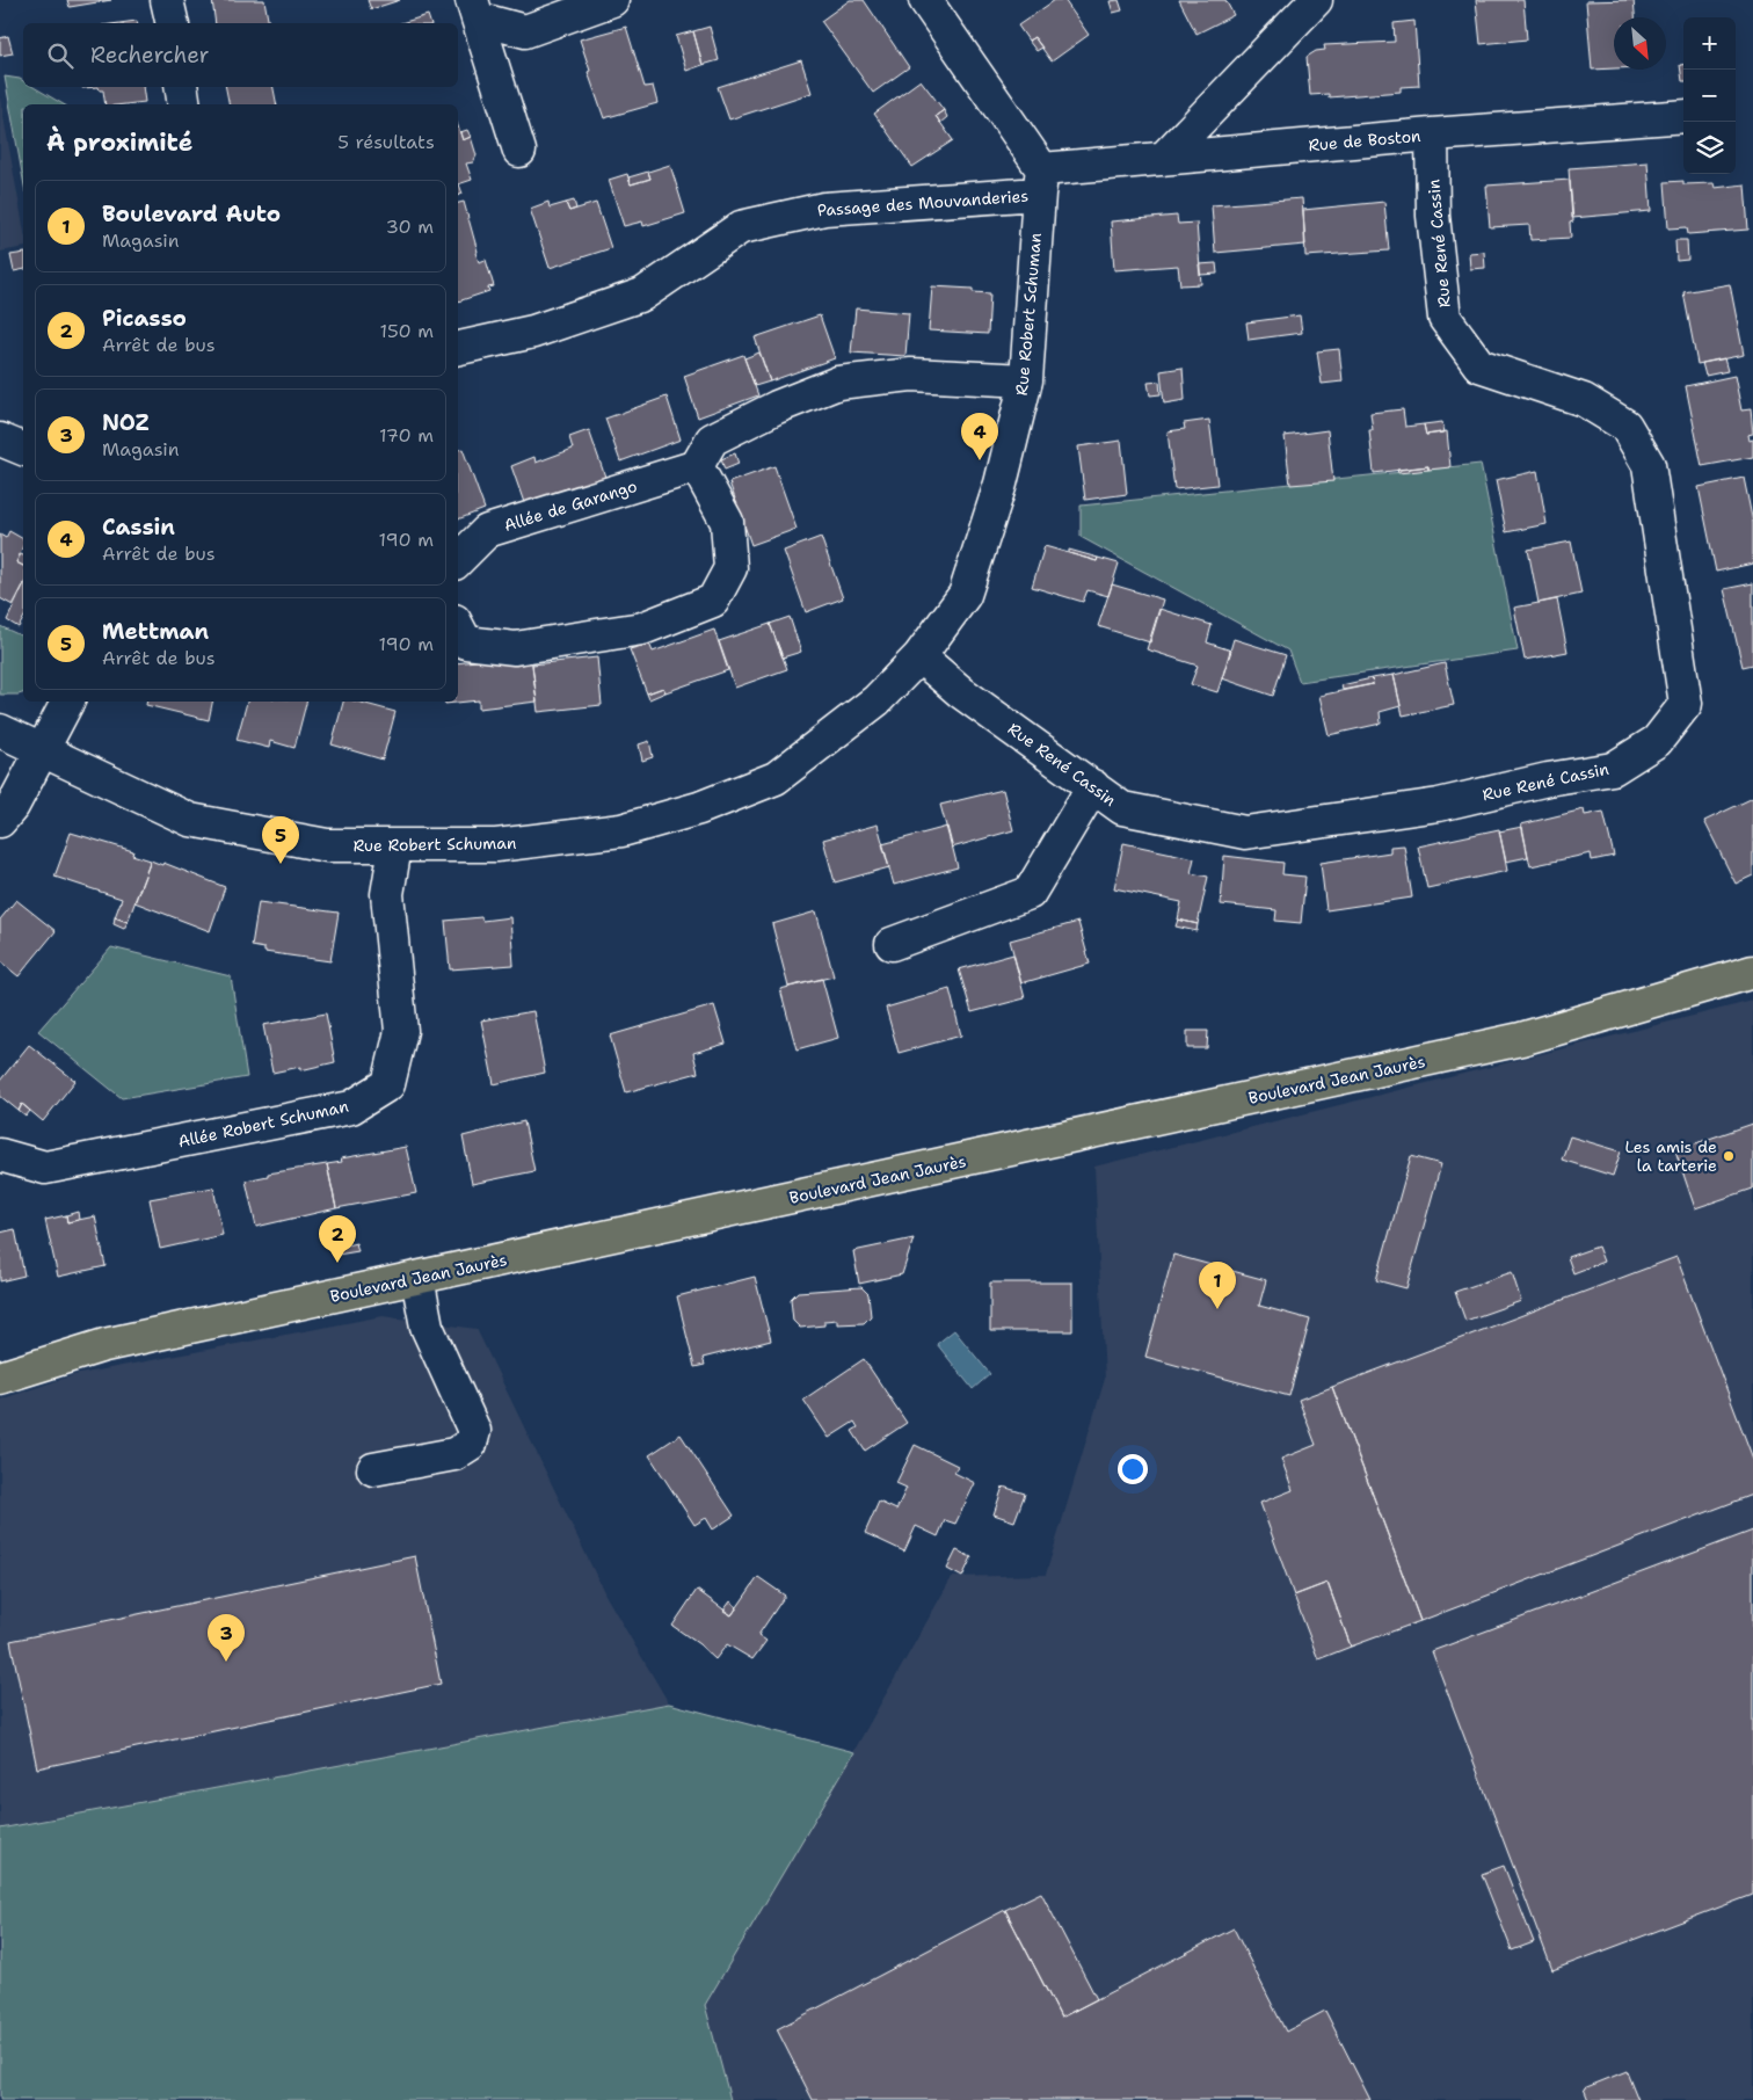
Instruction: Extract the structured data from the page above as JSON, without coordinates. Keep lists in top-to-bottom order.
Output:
{
  "streets": {
    "main road": ["Boulevard Jean Jaurès"],
    "street": [
      "Rue de Boston",
      "Passage des Mouvanderies",
      "Rue René Cassin",
      "Rue Robert Schuman",
      "Allée de Garango",
      "Allée Robert Schuman"
    ]
  },
  "crossings": [
    ["Rue de Boston", "Passage des Mouvanderies"],
    ["Rue de Boston", "Rue René Cassin"],
    ["Rue de Boston", "Rue Robert Schuman"],
    ["Passage des Mouvanderies", "Rue Robert Schuman"],
    ["Rue René Cassin", "Rue Robert Schuman"],
    ["Rue Robert Schuman", "Allée Robert Schuman"]
  ],
  "places": ["Les amis de la tarterie"],
  "north": "bottom right",
  "page": {
    "map_buttons": ["+", "−"],
    "search": "Rechercher",
    "heading": ["À proximité", "5 résultats"],
    "list": [
      {
        "mark": "1",
        "name": "Boulevard Auto",
        "note": "Magasin",
        "value": "30 m"
      },
      {
        "mark": "2",
        "name": "Picasso",
        "note": "Arrêt de bus",
        "value": "150 m"
      },
      {
        "mark": "3",
        "name": "NOZ",
        "note": "Magasin",
        "value": "170 m"
      },
      {
        "mark": "4",
        "name": "Cassin",
        "note": "Arrêt de bus",
        "value": "190 m"
      },
      {
        "mark": "5",
        "name": "Mettman",
        "note": "Arrêt de bus",
        "value": "190 m"
      }
    ],
    "pins": [
      "4",
      "5",
      "2",
      "1",
      "3"
    ]
  }
}
